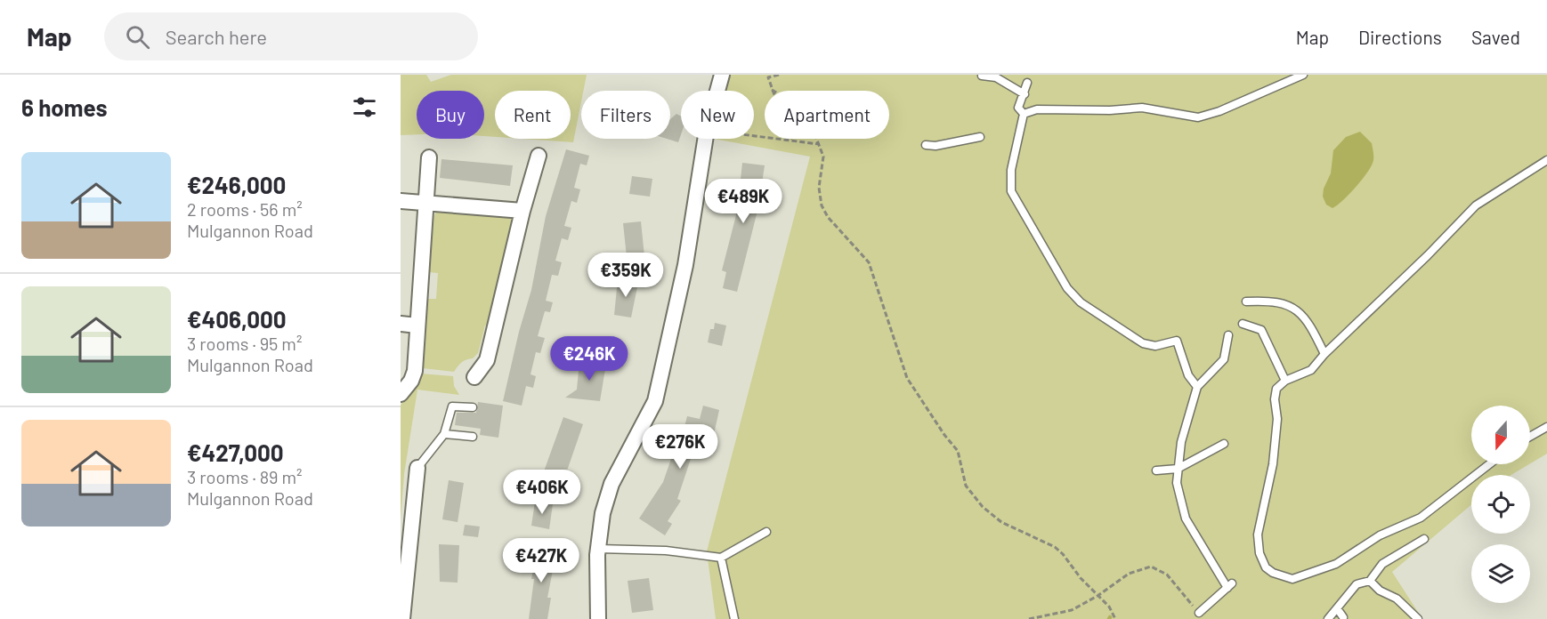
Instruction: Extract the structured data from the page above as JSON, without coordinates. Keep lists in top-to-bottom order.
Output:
{
  "north": "bottom",
  "page": {
    "header": "Map",
    "search": "Search here",
    "nav": ["Map", "Directions", "Saved"],
    "heading": "6 homes",
    "chip": [
      "Buy",
      "Rent",
      "Filters",
      "New",
      "Apartment"
    ],
    "list": [
      {
        "name": "€246,000",
        "note": "2 rooms · 56 m² · Mulgannon Road"
      },
      {
        "name": "€406,000",
        "note": "3 rooms · 95 m² · Mulgannon Road"
      },
      {
        "name": "€427,000",
        "note": "3 rooms · 89 m² · Mulgannon Road"
      }
    ],
    "price": [
      "€489K",
      "€359K",
      "€246K",
      "€276K",
      "€406K",
      "€427K"
    ]
  }
}
